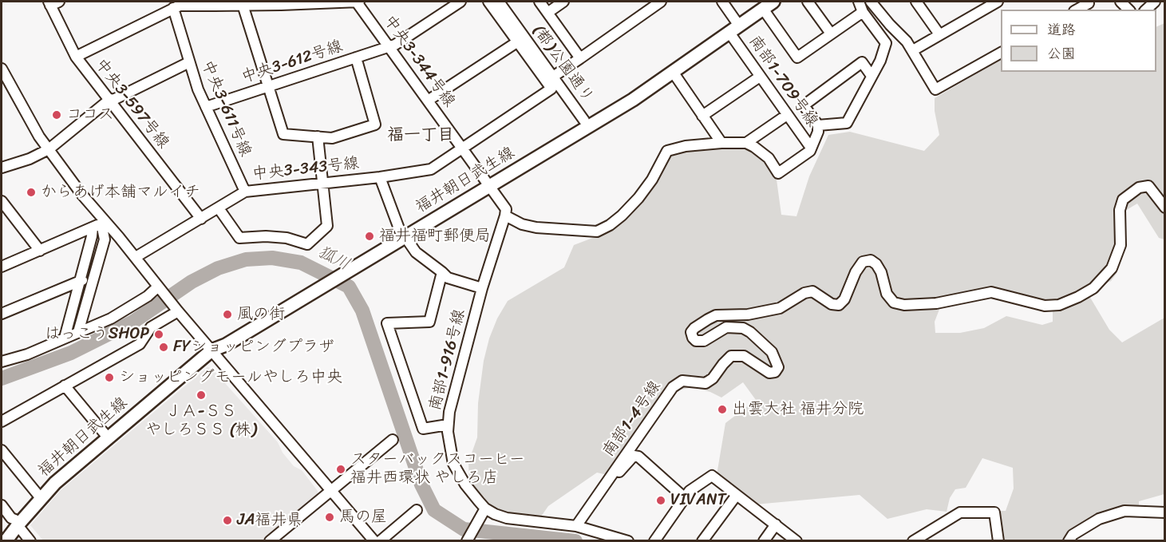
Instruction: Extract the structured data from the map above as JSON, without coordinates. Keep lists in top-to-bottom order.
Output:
{
  "streets": {
    "main road": ["福井朝日武生線"],
    "street": [
      "中央3-344号線",
      "中央3-612号線",
      "(都)公園通り",
      "南部1-709号線",
      "中央3-597号線",
      "中央3-611号線",
      "中央3-343号線",
      "南部1-916号線",
      "南部1-4号線"
    ]
  },
  "crossings": [
    ["中央3-344号線", "中央3-612号線"],
    ["中央3-344号線", "中央3-343号線"],
    ["中央3-344号線", "福井朝日武生線"],
    ["中央3-612号線", "中央3-611号線"],
    ["南部1-709号線", "福井朝日武生線"],
    ["中央3-597号線", "中央3-343号線"],
    ["中央3-611号線", "中央3-343号線"],
    ["南部1-916号線", "南部1-4号線"]
  ],
  "districts": ["福一丁目"],
  "water": ["狐川"],
  "places": [
    "ココス",
    "からあげ本舗マルイチ",
    "福井福町郵便局",
    "風の街",
    "はっこうSHOP",
    "FYショッピングプラザ",
    "ショッピングモールやしろ中央",
    "ＪＡ-ＳＳ やしろＳＳ (株)",
    "出雲大社 福井分院",
    "スターバックスコーヒー 福井西環状 やしろ店",
    "VIVANT",
    "馬の屋",
    "JA福井県"
  ],
  "legend": ["道路", "公園"]
}
